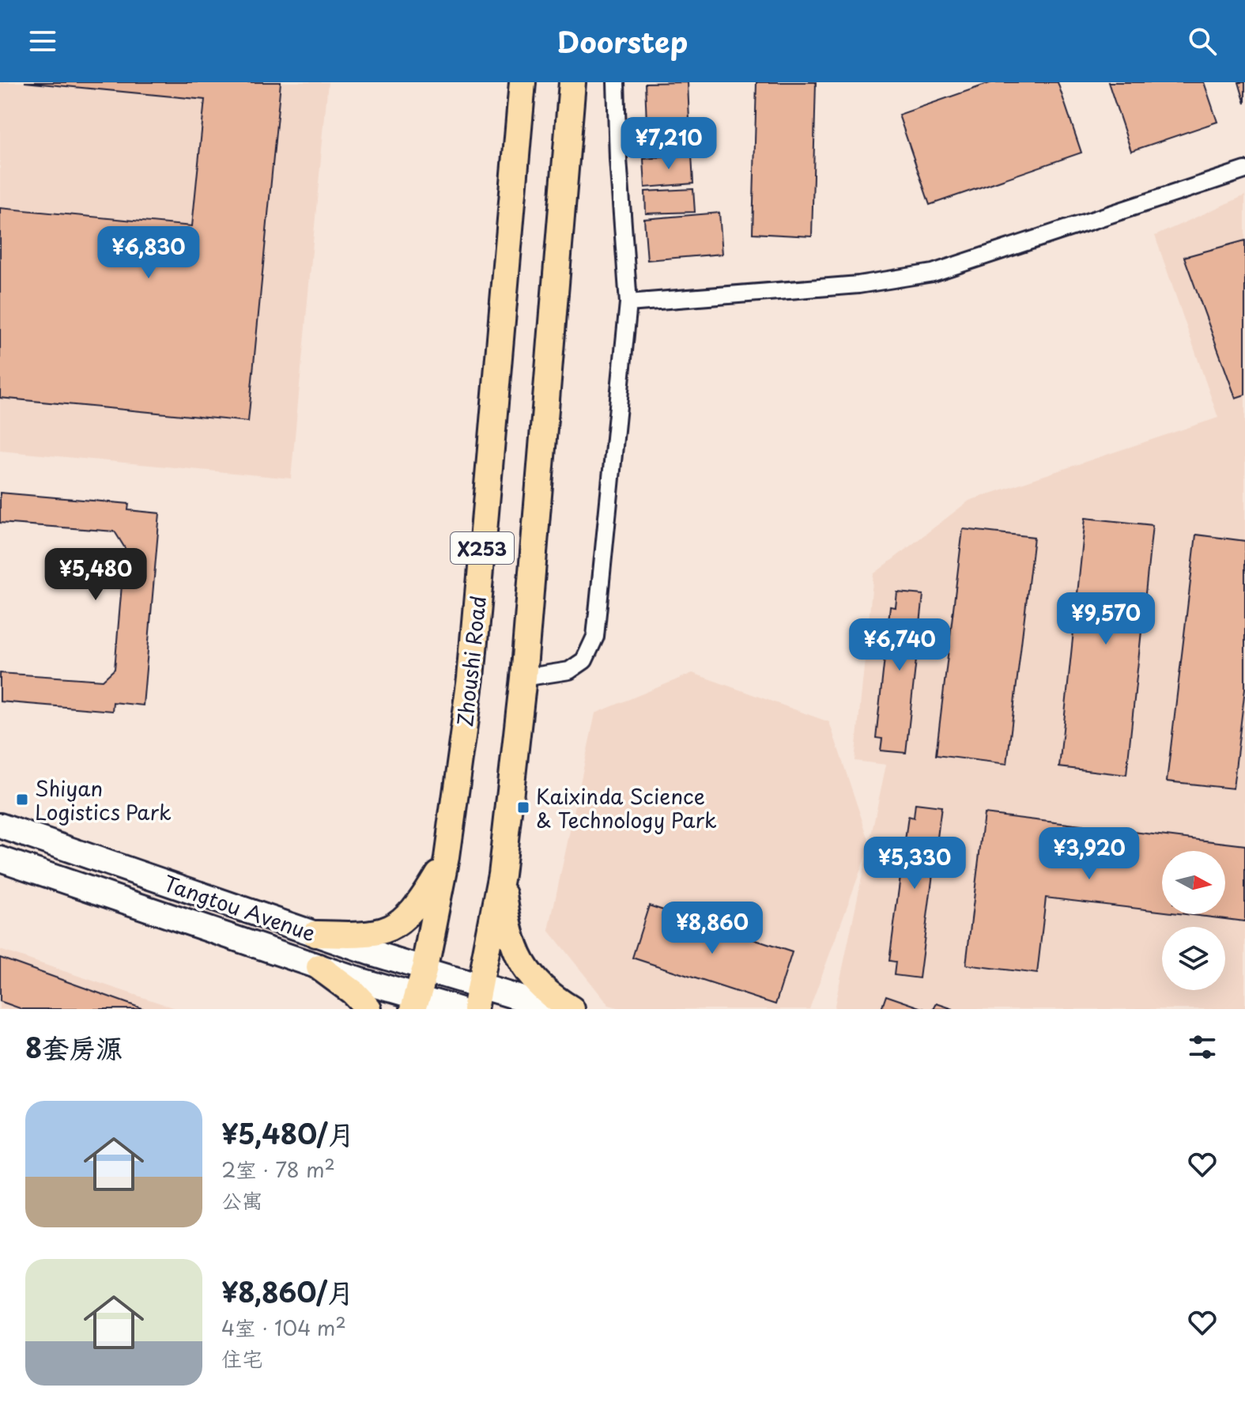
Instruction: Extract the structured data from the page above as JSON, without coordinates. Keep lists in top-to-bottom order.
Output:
{
  "streets": {
    "main road": ["X253", "Zhoushi Road", "Tangtou Avenue"]
  },
  "crossings": [
    ["X253", "Tangtou Avenue"],
    ["Zhoushi Road", "Tangtou Avenue"]
  ],
  "places": {
    "transit": ["Shiyan Logistics Park", "Kaixinda Science & Technology Park"]
  },
  "north": "right",
  "page": {
    "header": "Doorstep",
    "price": [
      "¥7,210",
      "¥6,830",
      "¥5,480",
      "¥9,570",
      "¥6,740",
      "¥3,920",
      "¥5,330",
      "¥8,860"
    ],
    "heading": "8套房源",
    "list": [
      {
        "name": "¥5,480/月",
        "note": "2室 · 78 m² · 公寓"
      },
      {
        "name": "¥8,860/月",
        "note": "4室 · 104 m² · 住宅"
      }
    ]
  }
}
